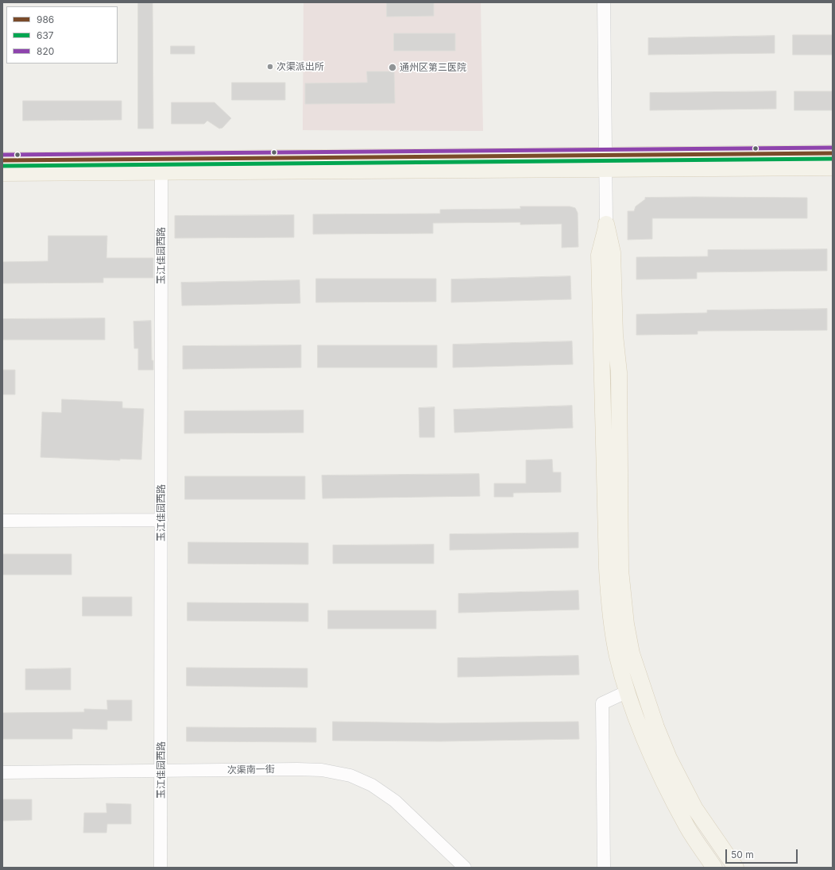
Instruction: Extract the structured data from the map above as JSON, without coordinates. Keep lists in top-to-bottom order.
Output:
{
  "streets": {
    "street": ["玉江佳园西路", "次渠南一街"]
  },
  "crossings": [
    ["玉江佳园西路", "次渠南一街"]
  ],
  "places": ["次渠派出所", "通州区第三医院"],
  "lines": ["transit line 820", "transit line 986", "transit line 637"],
  "legend": ["986", "637", "820"],
  "scale_bar": "50 m"
}
